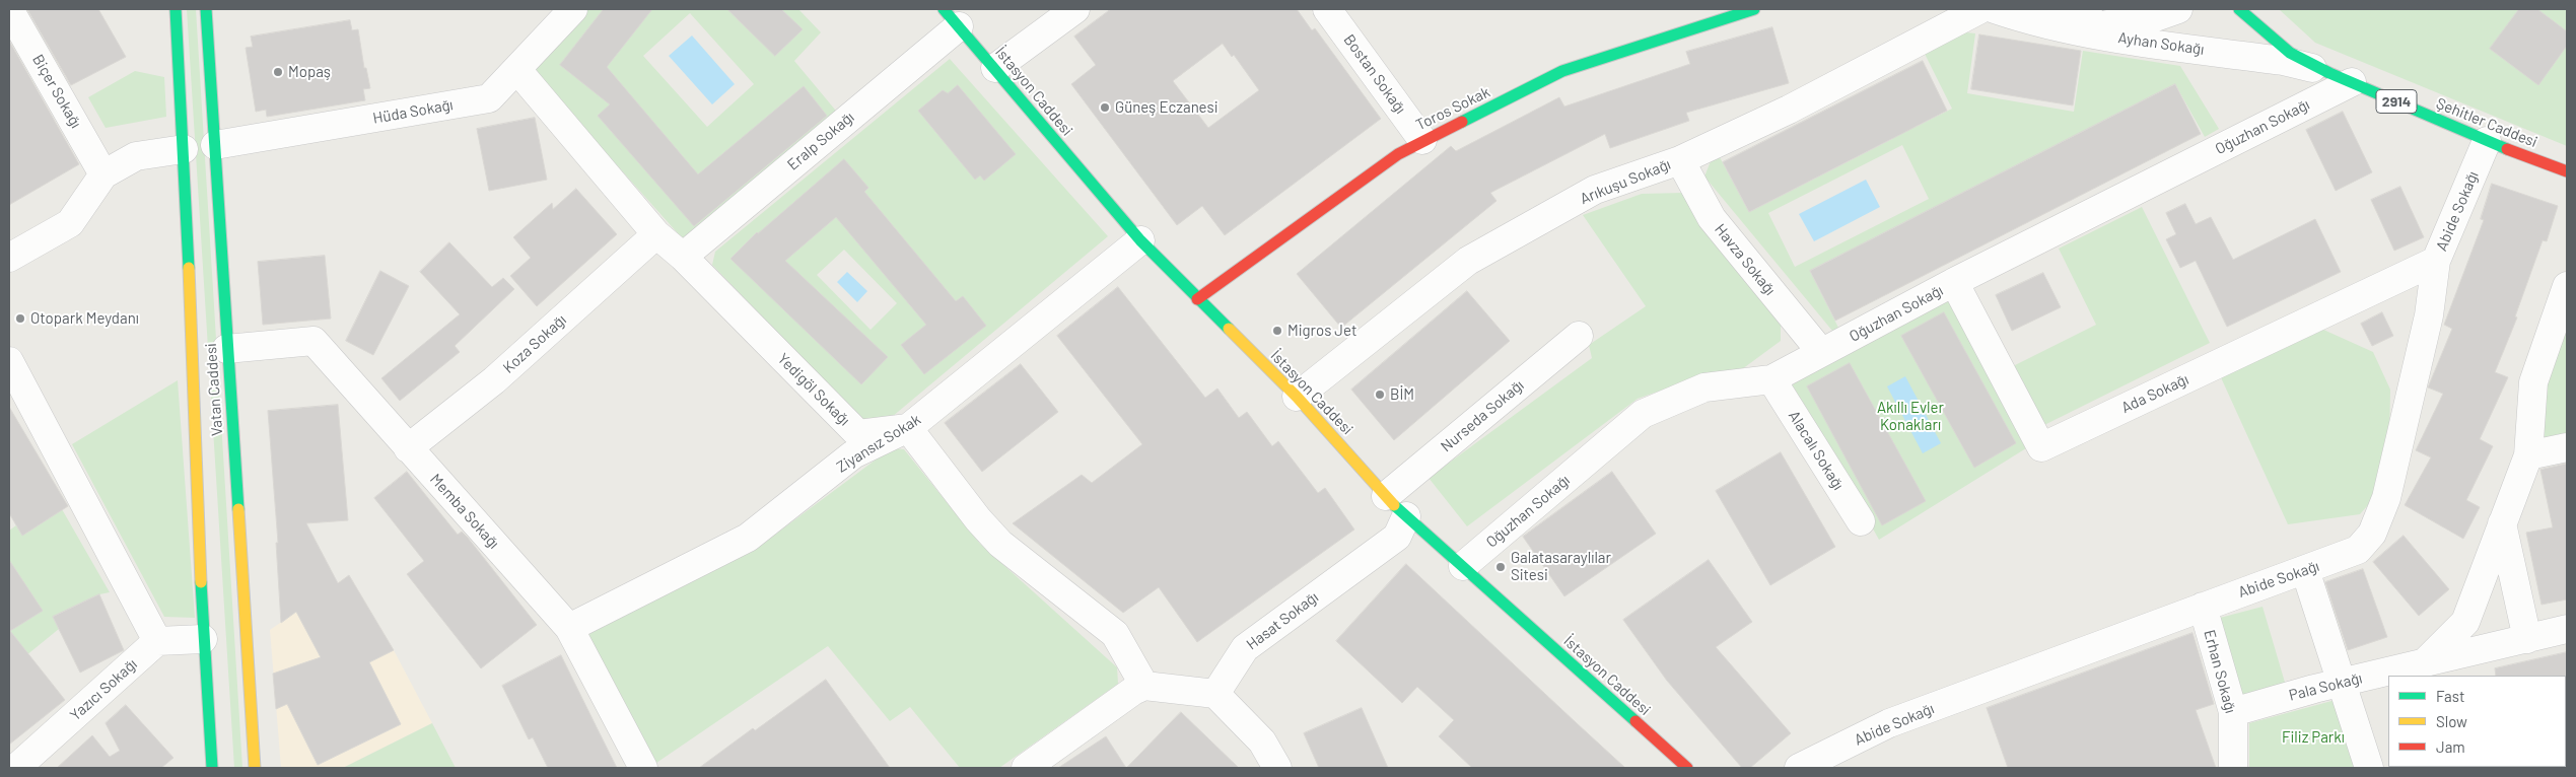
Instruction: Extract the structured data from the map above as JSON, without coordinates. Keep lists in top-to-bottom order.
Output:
{
  "streets": {
    "main road": [
      "İstasyon Caddesi",
      "2914",
      "Toros Sokak",
      "Şehitler Caddesi",
      "Vatan Caddesi"
    ],
    "street": [
      "Ayhan Sokağı",
      "Bostan Sokağı",
      "Biçer Sokağı",
      "Hüda Sokağı",
      "Oğuzhan Sokağı",
      "Eralp Sokağı",
      "Arıkuşu Sokağı",
      "Abide Sokağı",
      "Havza Sokağı",
      "Koza Sokağı",
      "Yedigöl Sokağı",
      "Ada Sokağı",
      "Nurseda Sokağı",
      "Ziyansız Sokak",
      "Alacalı Sokağı",
      "Memba Sokağı",
      "Hasat Sokağı",
      "Erhan Sokağı",
      "Pala Sokağı",
      "Yazıcı Sokağı"
    ]
  },
  "crossings": [
    ["Ayhan Sokağı", "Şehitler Caddesi"],
    ["Ayhan Sokağı", "Oğuzhan Sokağı"],
    ["Bostan Sokağı", "Toros Sokak"],
    ["İstasyon Caddesi", "Toros Sokak"],
    ["İstasyon Caddesi", "Oğuzhan Sokağı"],
    ["İstasyon Caddesi", "Eralp Sokağı"],
    ["İstasyon Caddesi", "Arıkuşu Sokağı"],
    ["İstasyon Caddesi", "Nurseda Sokağı"],
    ["İstasyon Caddesi", "Ziyansız Sokak"],
    ["İstasyon Caddesi", "Hasat Sokağı"],
    ["Hüda Sokağı", "Vatan Caddesi"],
    ["Hüda Sokağı", "Yedigöl Sokağı"],
    ["Şehitler Caddesi", "Oğuzhan Sokağı"],
    ["Şehitler Caddesi", "Abide Sokağı"],
    ["Oğuzhan Sokağı", "Havza Sokağı"],
    ["Oğuzhan Sokağı", "Ada Sokağı"],
    ["Oğuzhan Sokağı", "Alacalı Sokağı"],
    ["Eralp Sokağı", "Yedigöl Sokağı"],
    ["Arıkuşu Sokağı", "Havza Sokağı"],
    ["Abide Sokağı", "Ada Sokağı"],
    ["Abide Sokağı", "Erhan Sokağı"],
    ["Koza Sokağı", "Yedigöl Sokağı"],
    ["Koza Sokağı", "Memba Sokağı"],
    ["Vatan Caddesi", "Memba Sokağı"],
    ["Yedigöl Sokağı", "Ziyansız Sokak"],
    ["Ziyansız Sokak", "Memba Sokağı"],
    ["Erhan Sokağı", "Pala Sokağı"]
  ],
  "parks": ["Akıllı Evler Konakları", "Filiz Parkı"],
  "places": [
    "Mopaş",
    "Güneş Eczanesi",
    "Otopark Meydanı",
    "Migros Jet",
    "BİM",
    "Galatasaraylılar Sitesi"
  ],
  "legend": ["Fast", "Slow", "Jam"]
}
